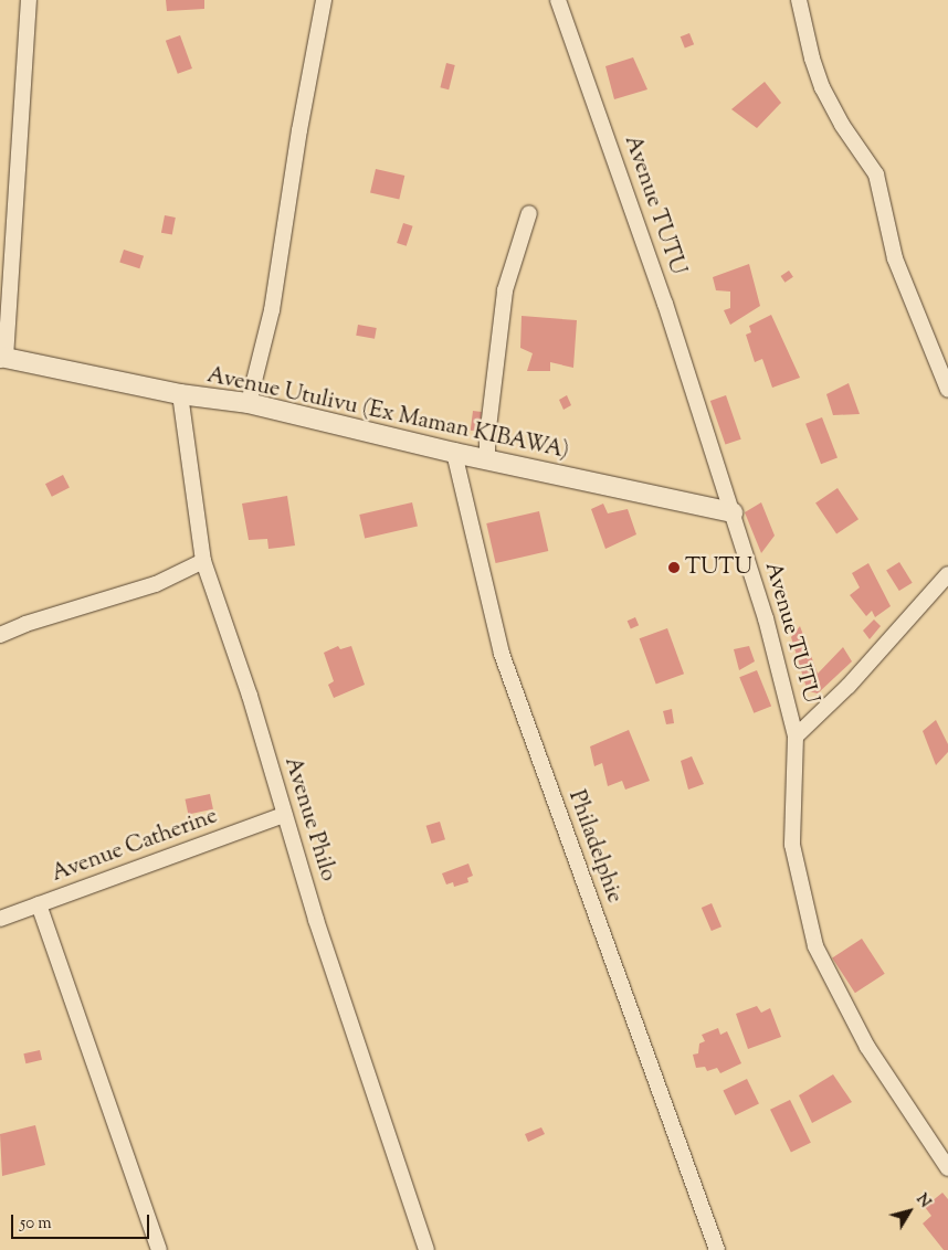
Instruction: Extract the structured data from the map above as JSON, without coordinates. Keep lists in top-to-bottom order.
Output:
{
  "streets": {
    "street": [
      "Avenue TUTU",
      "Avenue Utulivu (Ex Maman KIBAWA)",
      "Avenue Philo",
      "Avenue Catherine",
      "Philadelphie"
    ]
  },
  "crossings": [
    ["Avenue TUTU", "Avenue Utulivu (Ex Maman KIBAWA)"],
    ["Avenue Utulivu (Ex Maman KIBAWA)", "Avenue Philo"],
    ["Avenue Utulivu (Ex Maman KIBAWA)", "Philadelphie"],
    ["Avenue Philo", "Avenue Catherine"]
  ],
  "places": ["TUTU"],
  "scale_bar": "50 m",
  "north": "top right"
}
